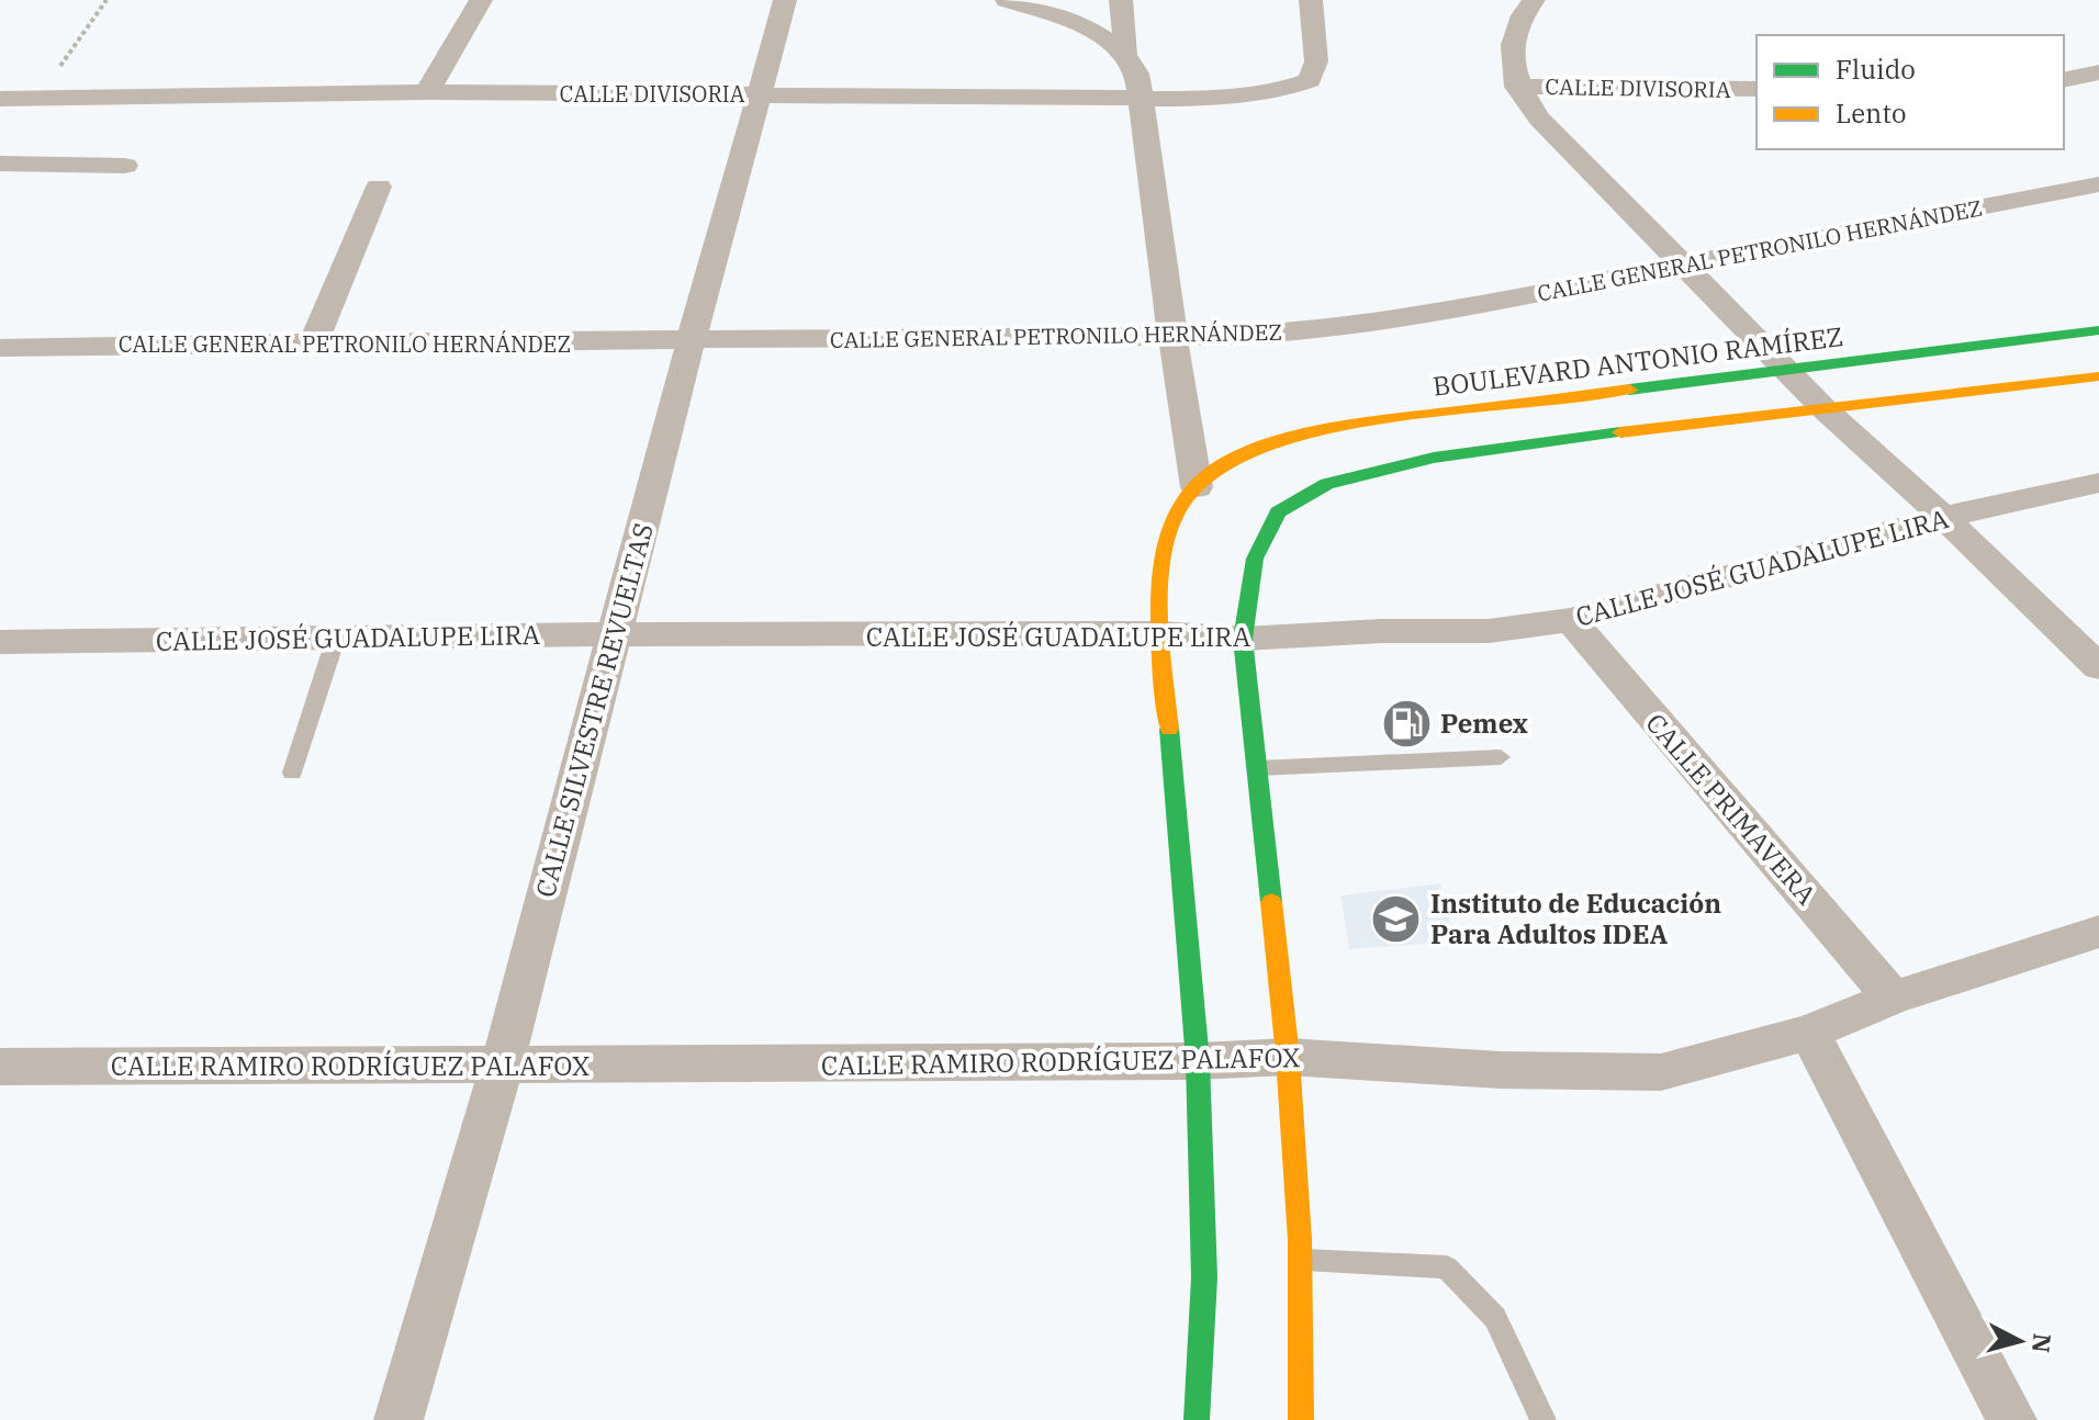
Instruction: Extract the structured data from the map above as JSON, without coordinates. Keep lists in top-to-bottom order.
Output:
{
  "streets": {
    "main road": ["BOULEVARD ANTONIO RAMÍREZ"],
    "street": [
      "CALLE DIVISORIA",
      "CALLE GENERAL PETRONILO HERNÁNDEZ",
      "CALLE JOSÉ GUADALUPE LIRA",
      "CALLE SILVESTRE REVUELTAS",
      "CALLE PRIMAVERA",
      "CALLE RAMIRO RODRÍGUEZ PALAFOX"
    ]
  },
  "crossings": [
    ["CALLE DIVISORIA", "CALLE SILVESTRE REVUELTAS"],
    ["CALLE GENERAL PETRONILO HERNÁNDEZ", "CALLE SILVESTRE REVUELTAS"],
    ["CALLE JOSÉ GUADALUPE LIRA", "CALLE SILVESTRE REVUELTAS"],
    ["CALLE JOSÉ GUADALUPE LIRA", "CALLE PRIMAVERA"],
    ["CALLE SILVESTRE REVUELTAS", "CALLE RAMIRO RODRÍGUEZ PALAFOX"],
    ["CALLE PRIMAVERA", "CALLE RAMIRO RODRÍGUEZ PALAFOX"]
  ],
  "places": {
    "fuel station": ["Pemex"],
    "school or university": ["Instituto de Educación Para Adultos IDEA"]
  },
  "legend": ["Fluido", "Lento"],
  "north": "right"
}
